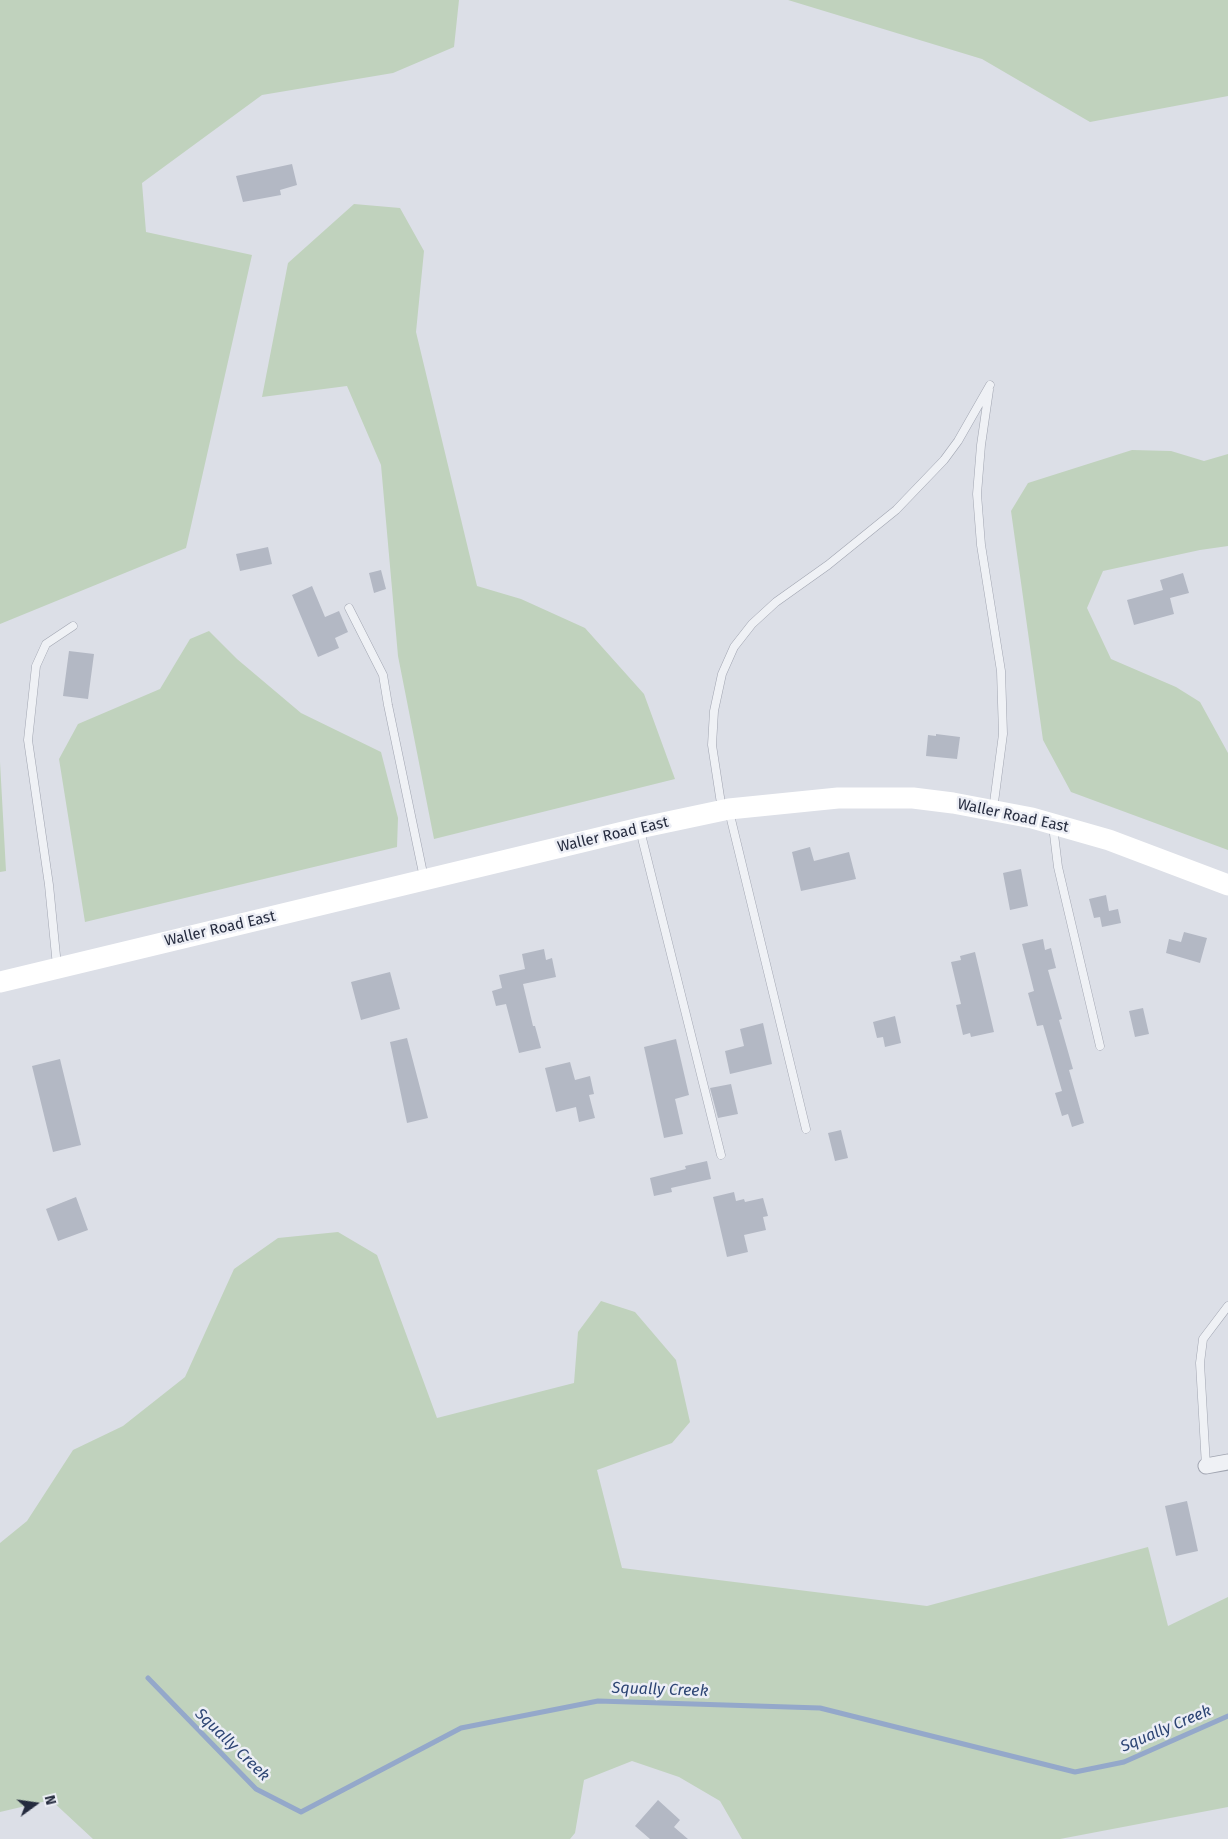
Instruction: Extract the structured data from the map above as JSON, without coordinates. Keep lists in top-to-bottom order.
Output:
{
  "streets": {
    "street": ["Waller Road East"]
  },
  "water": ["Squally Creek"],
  "north": "right"
}
